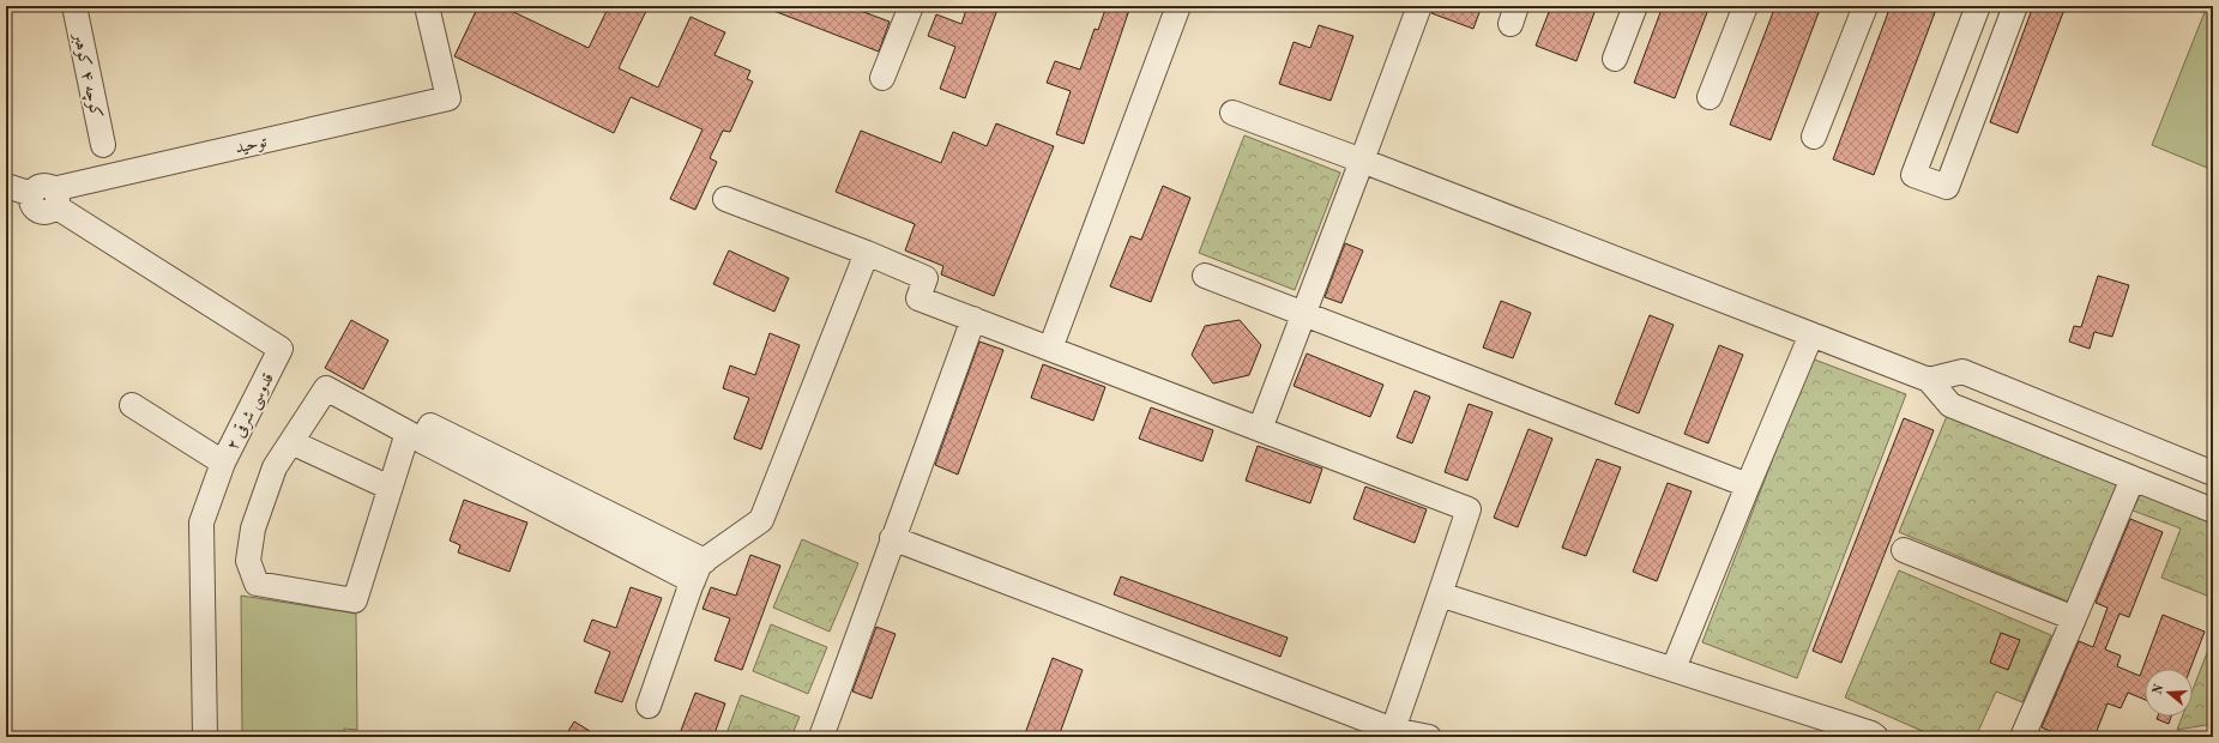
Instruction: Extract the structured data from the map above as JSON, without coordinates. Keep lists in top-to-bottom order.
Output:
{
  "streets": {
    "street": ["کوچه ۴ کوهبر", "توحید", "قدوسی شرقی ۲"]
  },
  "crossings": [
    ["توحید", "قدوسی شرقی ۲"]
  ],
  "north": "left"
}
